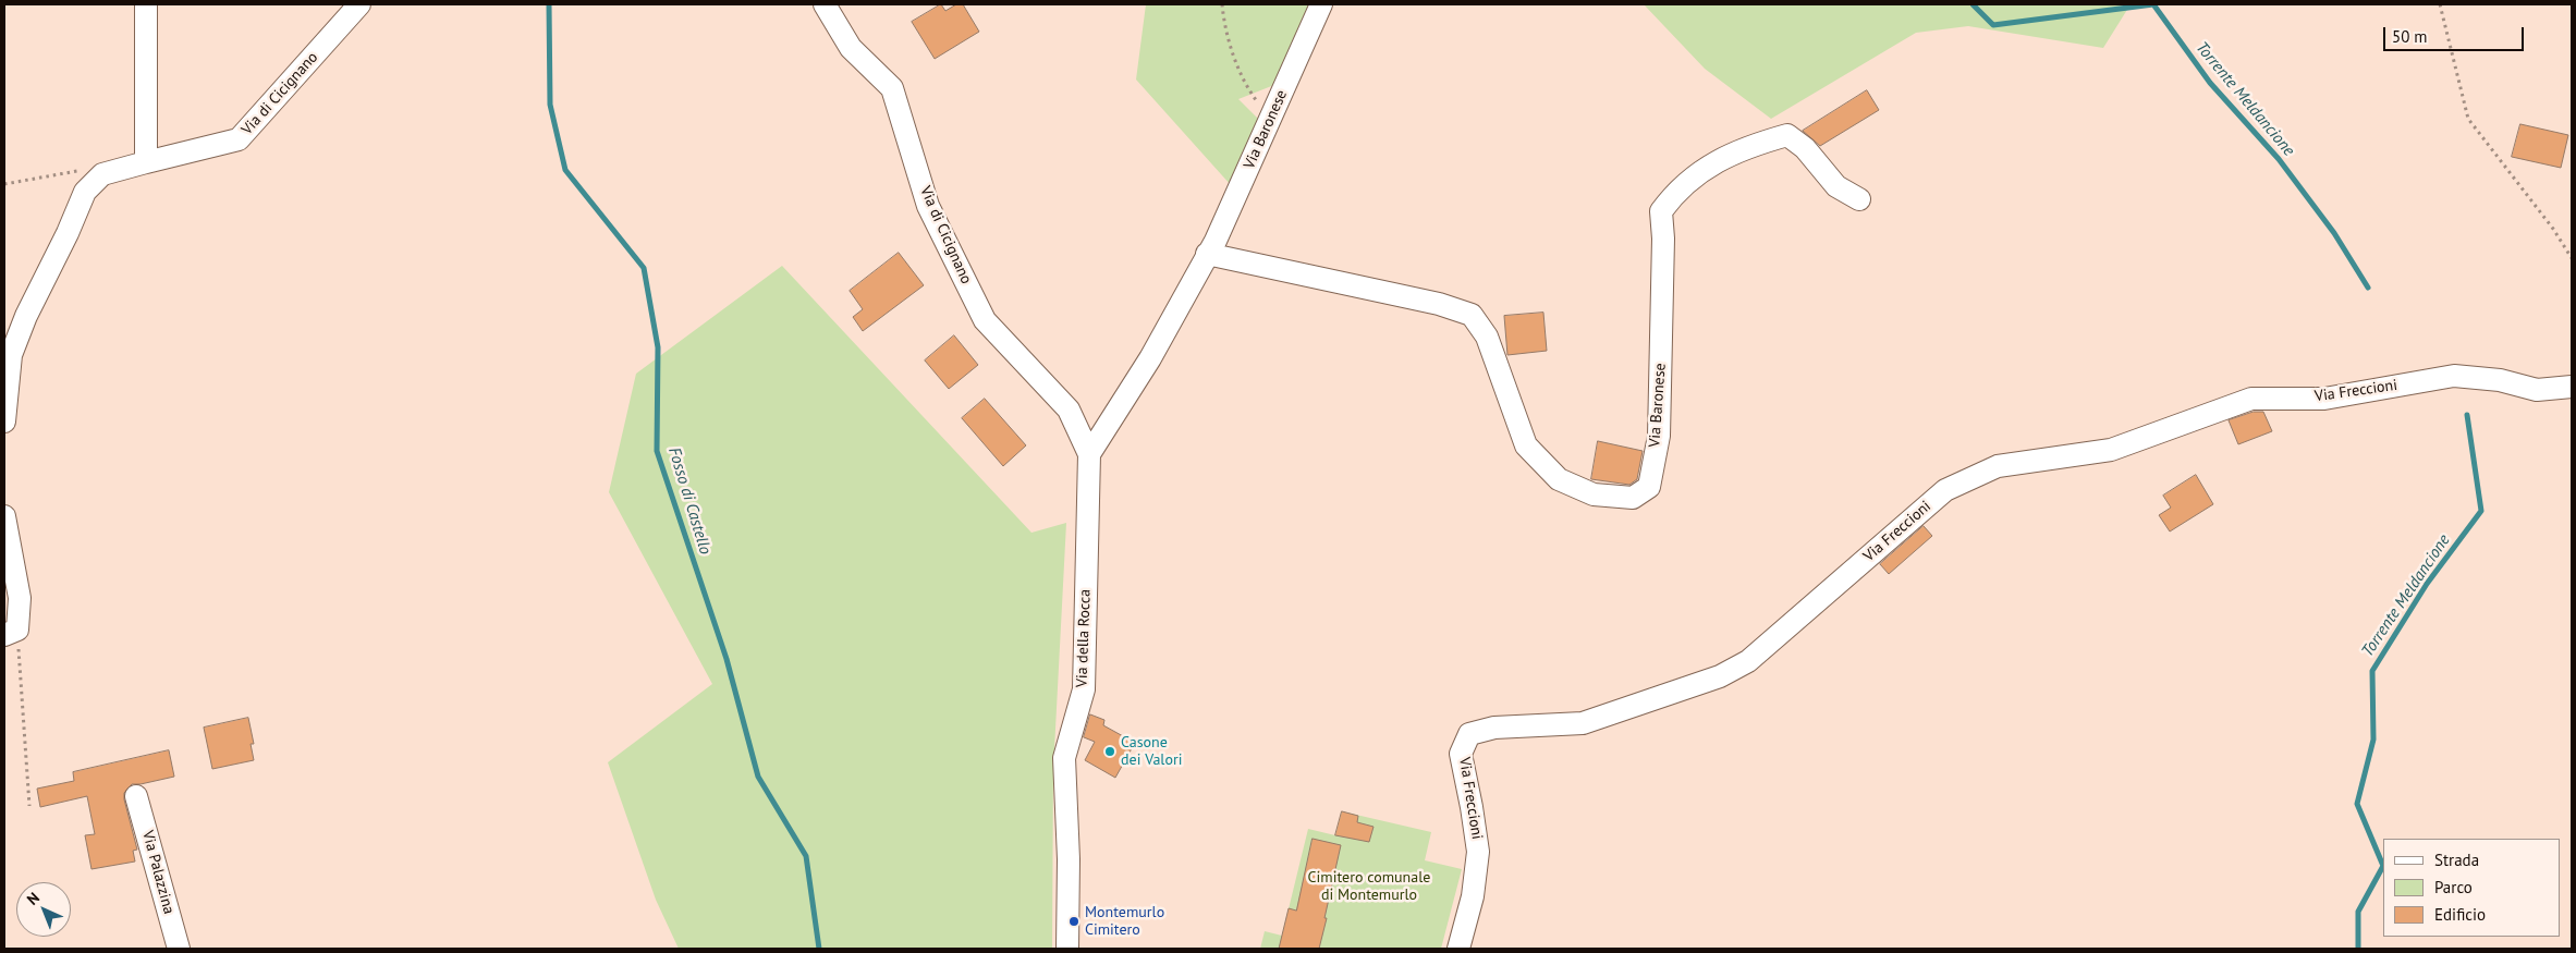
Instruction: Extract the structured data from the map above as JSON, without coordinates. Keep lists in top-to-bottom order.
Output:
{
  "streets": {
    "street": [
      "Via di Cicignano",
      "Via Baronese",
      "Via Freccioni",
      "Via della Rocca",
      "Via Palazzina"
    ]
  },
  "crossings": [
    ["Via di Cicignano", "Via Baronese"],
    ["Via di Cicignano", "Via della Rocca"],
    ["Via Baronese", "Via della Rocca"]
  ],
  "water": ["Torrente Meldancione", "Fosso di Castello"],
  "parks": ["Cimitero comunale di Montemurlo"],
  "places": ["Casone dei Valori", "Montemurlo Cimitero"],
  "legend": ["Strada", "Parco", "Edificio"],
  "scale_bar": "50 m",
  "north": "top left"
}
